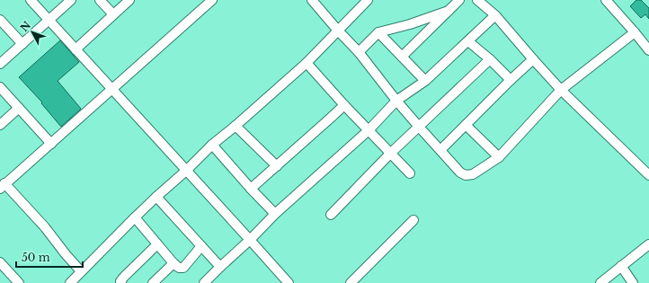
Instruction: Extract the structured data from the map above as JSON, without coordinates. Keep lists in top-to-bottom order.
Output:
{
  "scale_bar": "50 m",
  "north": "top left"
}
